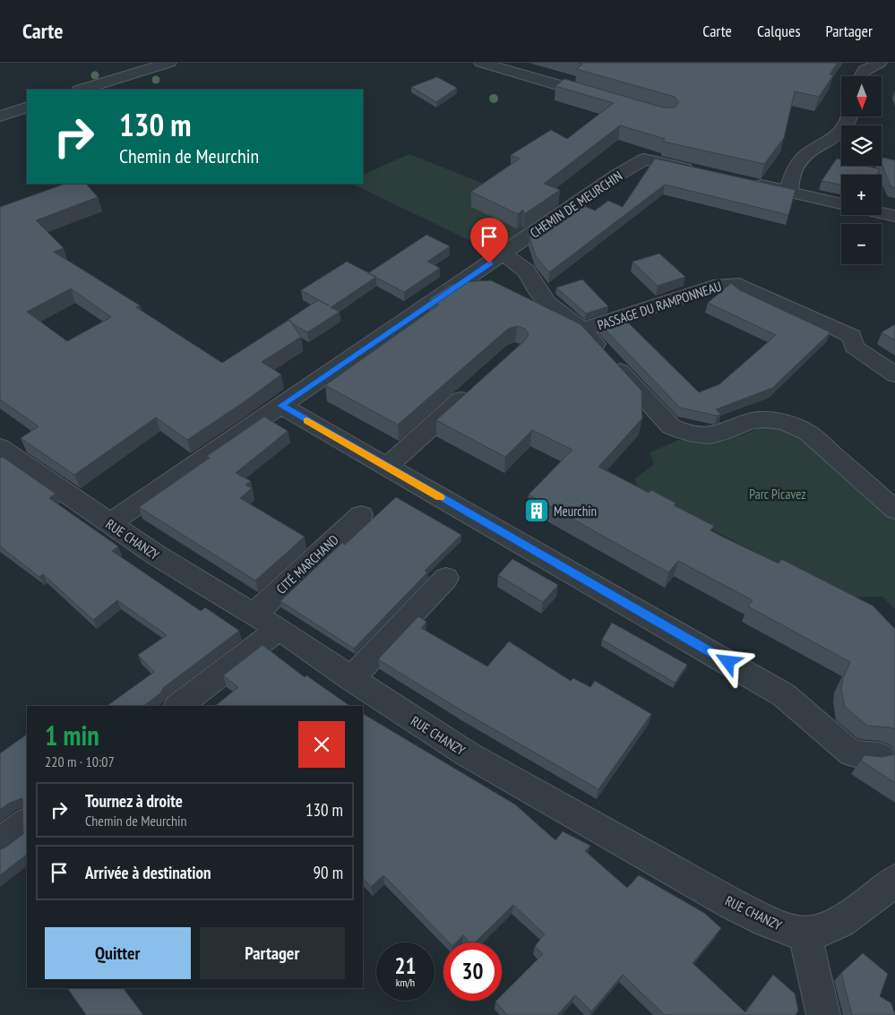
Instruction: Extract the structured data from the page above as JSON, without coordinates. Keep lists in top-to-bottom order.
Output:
{
  "streets": {
    "street": [
      "CHEMIN DE MEURCHIN",
      "PASSAGE DU RAMPONNEAU",
      "RUE CHANZY",
      "CITÉ MARCHAND"
    ]
  },
  "crossings": [
    ["CHEMIN DE MEURCHIN", "RUE CHANZY"],
    ["RUE CHANZY", "CITÉ MARCHAND"]
  ],
  "parks": ["Parc Picavez"],
  "places": {
    "building": ["Meurchin"]
  },
  "north": "bottom",
  "page": {
    "header": "Carte",
    "nav": ["Carte", "Calques", "Partager"],
    "map_buttons": ["+", "−"],
    "turn": ["130 m", "Chemin de Meurchin"],
    "heading": ["1 min", "220 m · 10:07"],
    "list": [
      {
        "name": "Tournez à droite",
        "note": "Chemin de Meurchin",
        "value": "130 m"
      },
      {
        "name": "Arrivée à destination",
        "value": "90 m"
      }
    ],
    "buttons": ["Quitter", "Partager"],
    "speed": "21 km/h",
    "limit": "30"
  }
}
